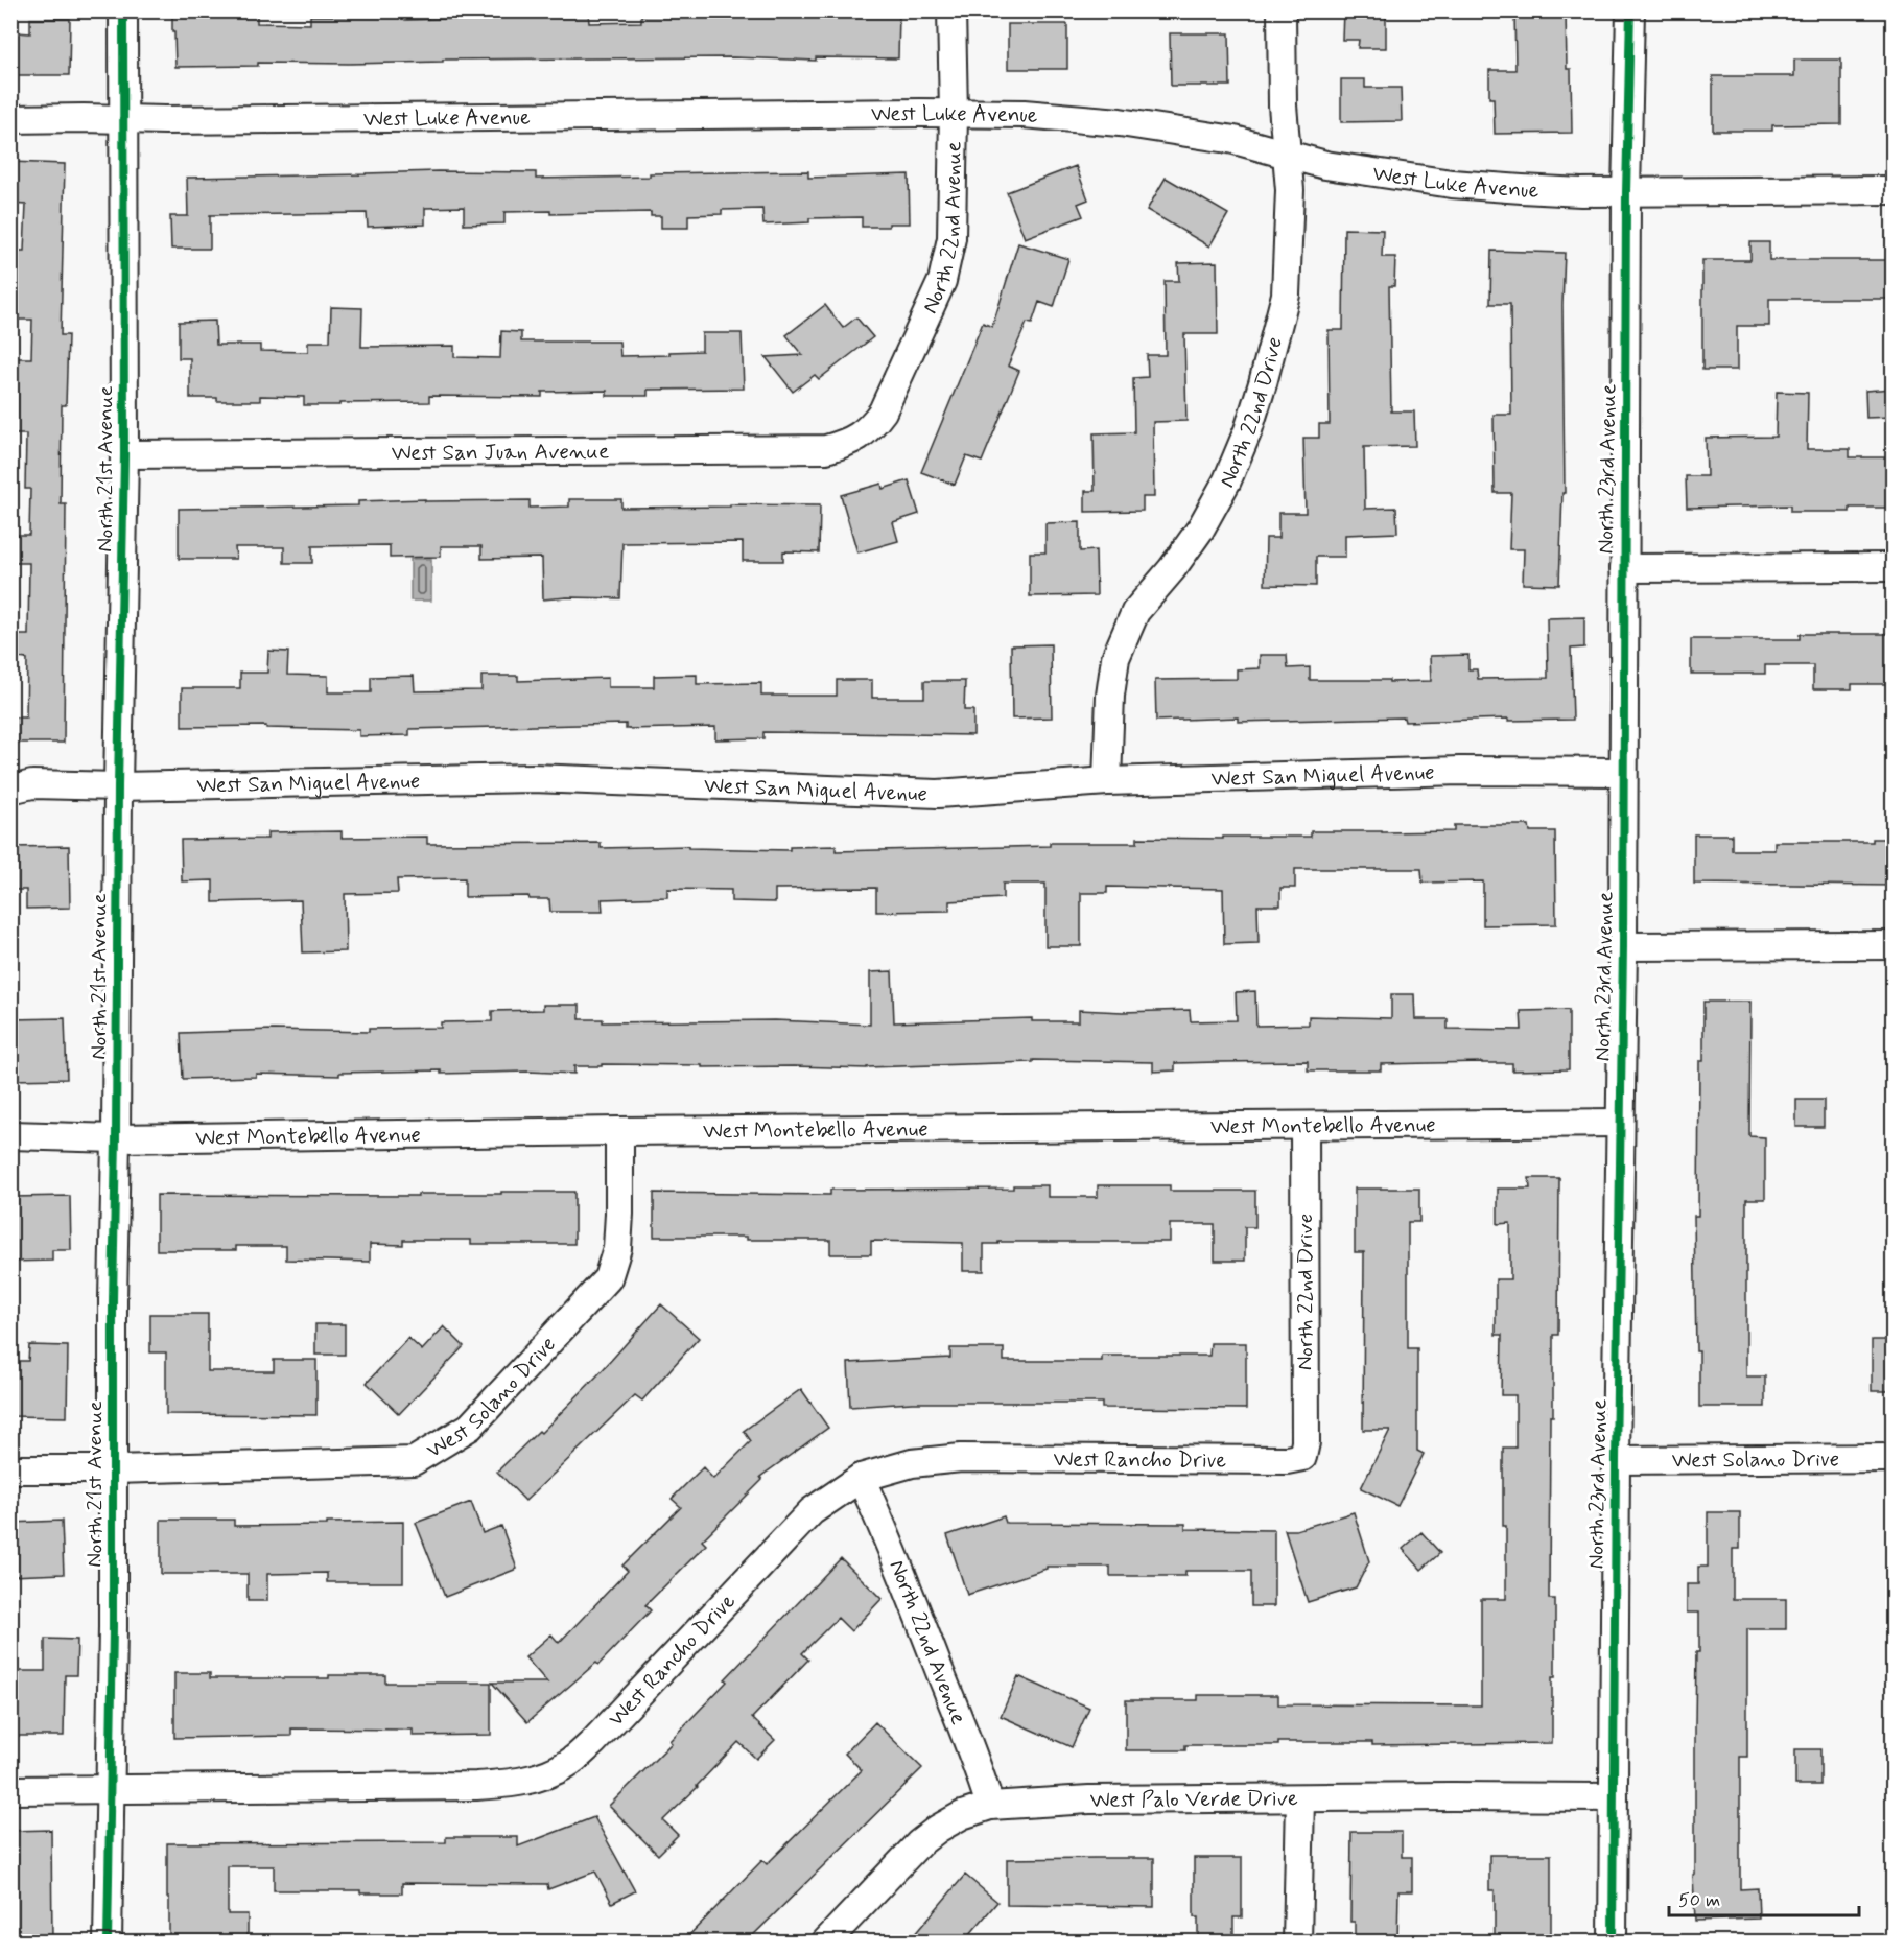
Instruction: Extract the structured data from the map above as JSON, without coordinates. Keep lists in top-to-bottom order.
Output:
{
  "streets": {
    "street": [
      "West Luke Avenue",
      "North 22nd Avenue",
      "North 22nd Drive",
      "West San Juan Avenue",
      "North 21st Avenue",
      "North 23rd Avenue",
      "West San Miguel Avenue",
      "West Montebello Avenue",
      "West Solano Drive",
      "West Rancho Drive",
      "West Palo Verde Drive"
    ]
  },
  "crossings": [
    ["West Luke Avenue", "North 22nd Avenue"],
    ["West Luke Avenue", "North 22nd Drive"],
    ["West Luke Avenue", "North 21st Avenue"],
    ["West Luke Avenue", "North 23rd Avenue"],
    ["North 22nd Avenue", "West San Juan Avenue"],
    ["North 22nd Avenue", "West Rancho Drive"],
    ["North 22nd Avenue", "West Palo Verde Drive"],
    ["North 22nd Drive", "West San Miguel Avenue"],
    ["North 22nd Drive", "West Montebello Avenue"],
    ["North 22nd Drive", "West Rancho Drive"],
    ["West San Juan Avenue", "North 21st Avenue"],
    ["North 21st Avenue", "West San Miguel Avenue"],
    ["North 21st Avenue", "West Montebello Avenue"],
    ["North 21st Avenue", "West Solano Drive"],
    ["North 21st Avenue", "West Rancho Drive"],
    ["North 23rd Avenue", "West San Miguel Avenue"],
    ["North 23rd Avenue", "West Montebello Avenue"],
    ["North 23rd Avenue", "West Solano Drive"],
    ["North 23rd Avenue", "West Palo Verde Drive"],
    ["West Montebello Avenue", "West Solano Drive"]
  ],
  "scale_bar": "50 m"
}
